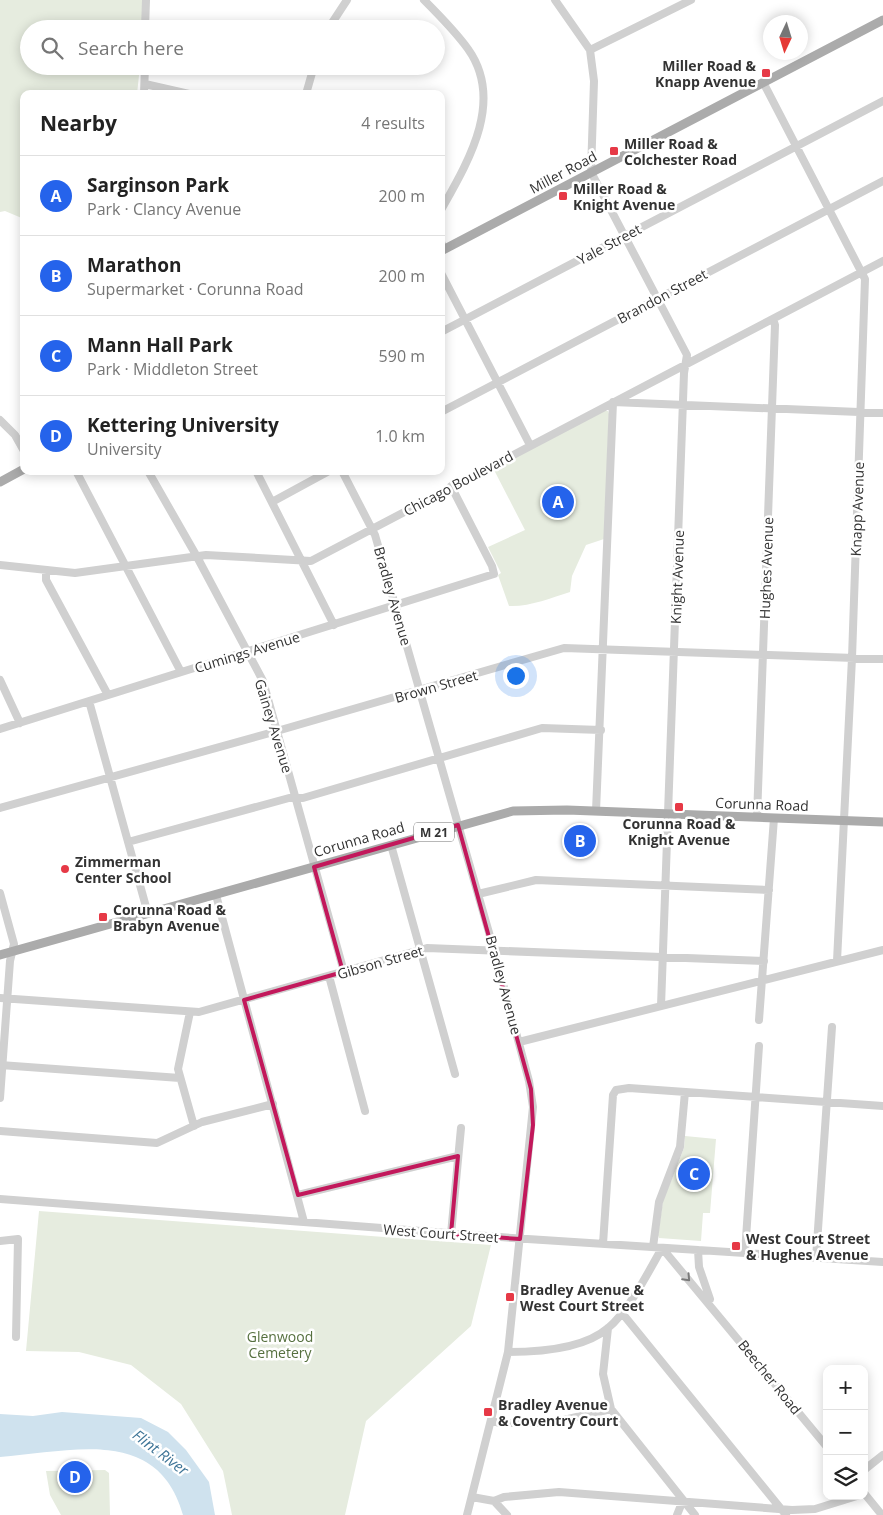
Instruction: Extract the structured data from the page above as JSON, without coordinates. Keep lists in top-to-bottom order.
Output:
{
  "streets": {
    "main road": ["Miller Road", "Corunna Road", "M 21"],
    "street": [
      "Yale Street",
      "Brandon Street",
      "Chicago Boulevard",
      "Knapp Avenue",
      "Hughes Avenue",
      "Knight Avenue",
      "Bradley Avenue",
      "Cumings Avenue",
      "Brown Street",
      "Gainey Avenue",
      "Gibson Street",
      "West Court Street",
      "Beecher Road"
    ]
  },
  "crossings": [
    ["Miller Road", "Knapp Avenue"],
    ["Miller Road", "Knight Avenue"],
    ["Yale Street", "Knapp Avenue"],
    ["Yale Street", "Knight Avenue"],
    ["Brandon Street", "Knapp Avenue"],
    ["Brandon Street", "Knight Avenue"],
    ["Chicago Boulevard", "Knapp Avenue"],
    ["Chicago Boulevard", "Hughes Avenue"],
    ["Chicago Boulevard", "Knight Avenue"],
    ["Chicago Boulevard", "Bradley Avenue"],
    ["Chicago Boulevard", "Cumings Avenue"],
    ["Chicago Boulevard", "Gainey Avenue"],
    ["Knapp Avenue", "Brown Street"],
    ["Knapp Avenue", "Corunna Road"],
    ["Hughes Avenue", "Brown Street"],
    ["Hughes Avenue", "Corunna Road"],
    ["Knight Avenue", "Brown Street"],
    ["Knight Avenue", "Corunna Road"],
    ["Knight Avenue", "Gibson Street"],
    ["Bradley Avenue", "Cumings Avenue"],
    ["Bradley Avenue", "Brown Street"],
    ["Bradley Avenue", "Corunna Road"],
    ["Bradley Avenue", "Gibson Street"],
    ["Bradley Avenue", "West Court Street"],
    ["Cumings Avenue", "Gainey Avenue"],
    ["Brown Street", "Gainey Avenue"],
    ["Gainey Avenue", "Corunna Road"],
    ["Gainey Avenue", "Gibson Street"],
    ["West Court Street", "Beecher Road"]
  ],
  "water": ["Flint River"],
  "parks": ["Glenwood Cemetery"],
  "places": {
    "transit": [
      "Miller Road & Knapp Avenue",
      "Miller Road & Colchester Road",
      "Miller Road & Knight Avenue",
      "Corunna Road & Knight Avenue",
      "Corunna Road & Brabyn Avenue",
      "West Court Street & Hughes Avenue",
      "Bradley Avenue & West Court Street",
      "Bradley Avenue & Coventry Court"
    ],
    "other": ["Zimmerman Center School"]
  },
  "north": "bottom",
  "page": {
    "search": "Search here",
    "heading": ["Nearby", "4 results"],
    "list": [
      {
        "mark": "A",
        "name": "Sarginson Park",
        "note": "Park · Clancy Avenue",
        "value": "200 m"
      },
      {
        "mark": "B",
        "name": "Marathon",
        "note": "Supermarket · Corunna Road",
        "value": "200 m"
      },
      {
        "mark": "C",
        "name": "Mann Hall Park",
        "note": "Park · Middleton Street",
        "value": "590 m"
      },
      {
        "mark": "D",
        "name": "Kettering University",
        "note": "University",
        "value": "1.0 km"
      }
    ],
    "pins": [
      "A",
      "B",
      "C",
      "D"
    ],
    "map_buttons": ["+", "−"]
  }
}
